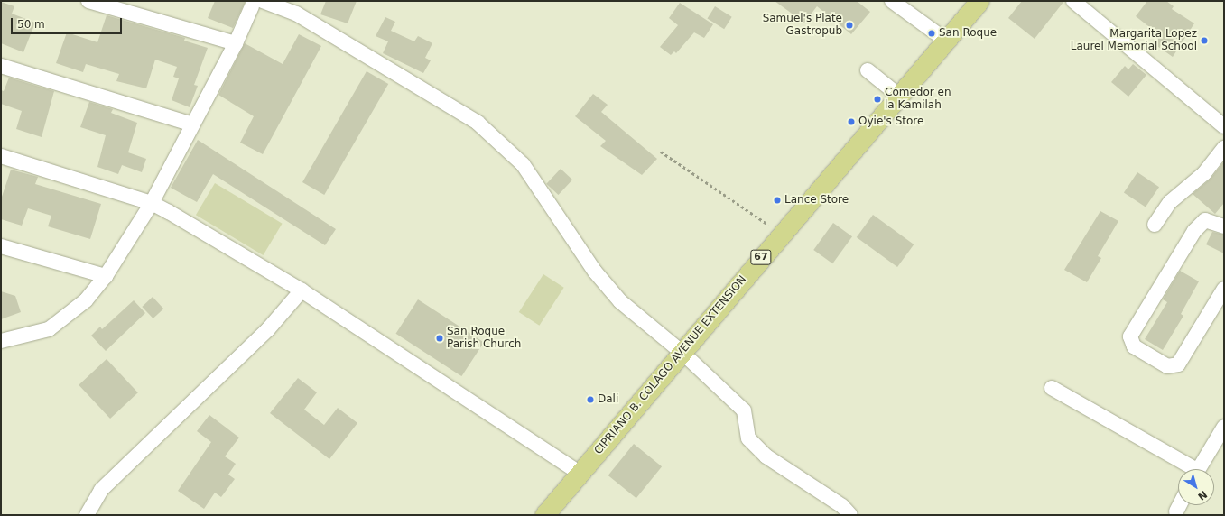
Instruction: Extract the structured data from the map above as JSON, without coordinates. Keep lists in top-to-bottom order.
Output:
{
  "streets": {
    "main road": ["67", "CIPRIANO B. COLAGO AVENUE EXTENSION"]
  },
  "places": [
    "Samuel's Plate Gastropub",
    "San Roque",
    "Margarita Lopez Laurel Memorial School",
    "Comedor en la Kamilah",
    "Oyie's Store",
    "Lance Store",
    "San Roque Parish Church",
    "Dali"
  ],
  "scale_bar": "50 m",
  "north": "bottom right"
}
